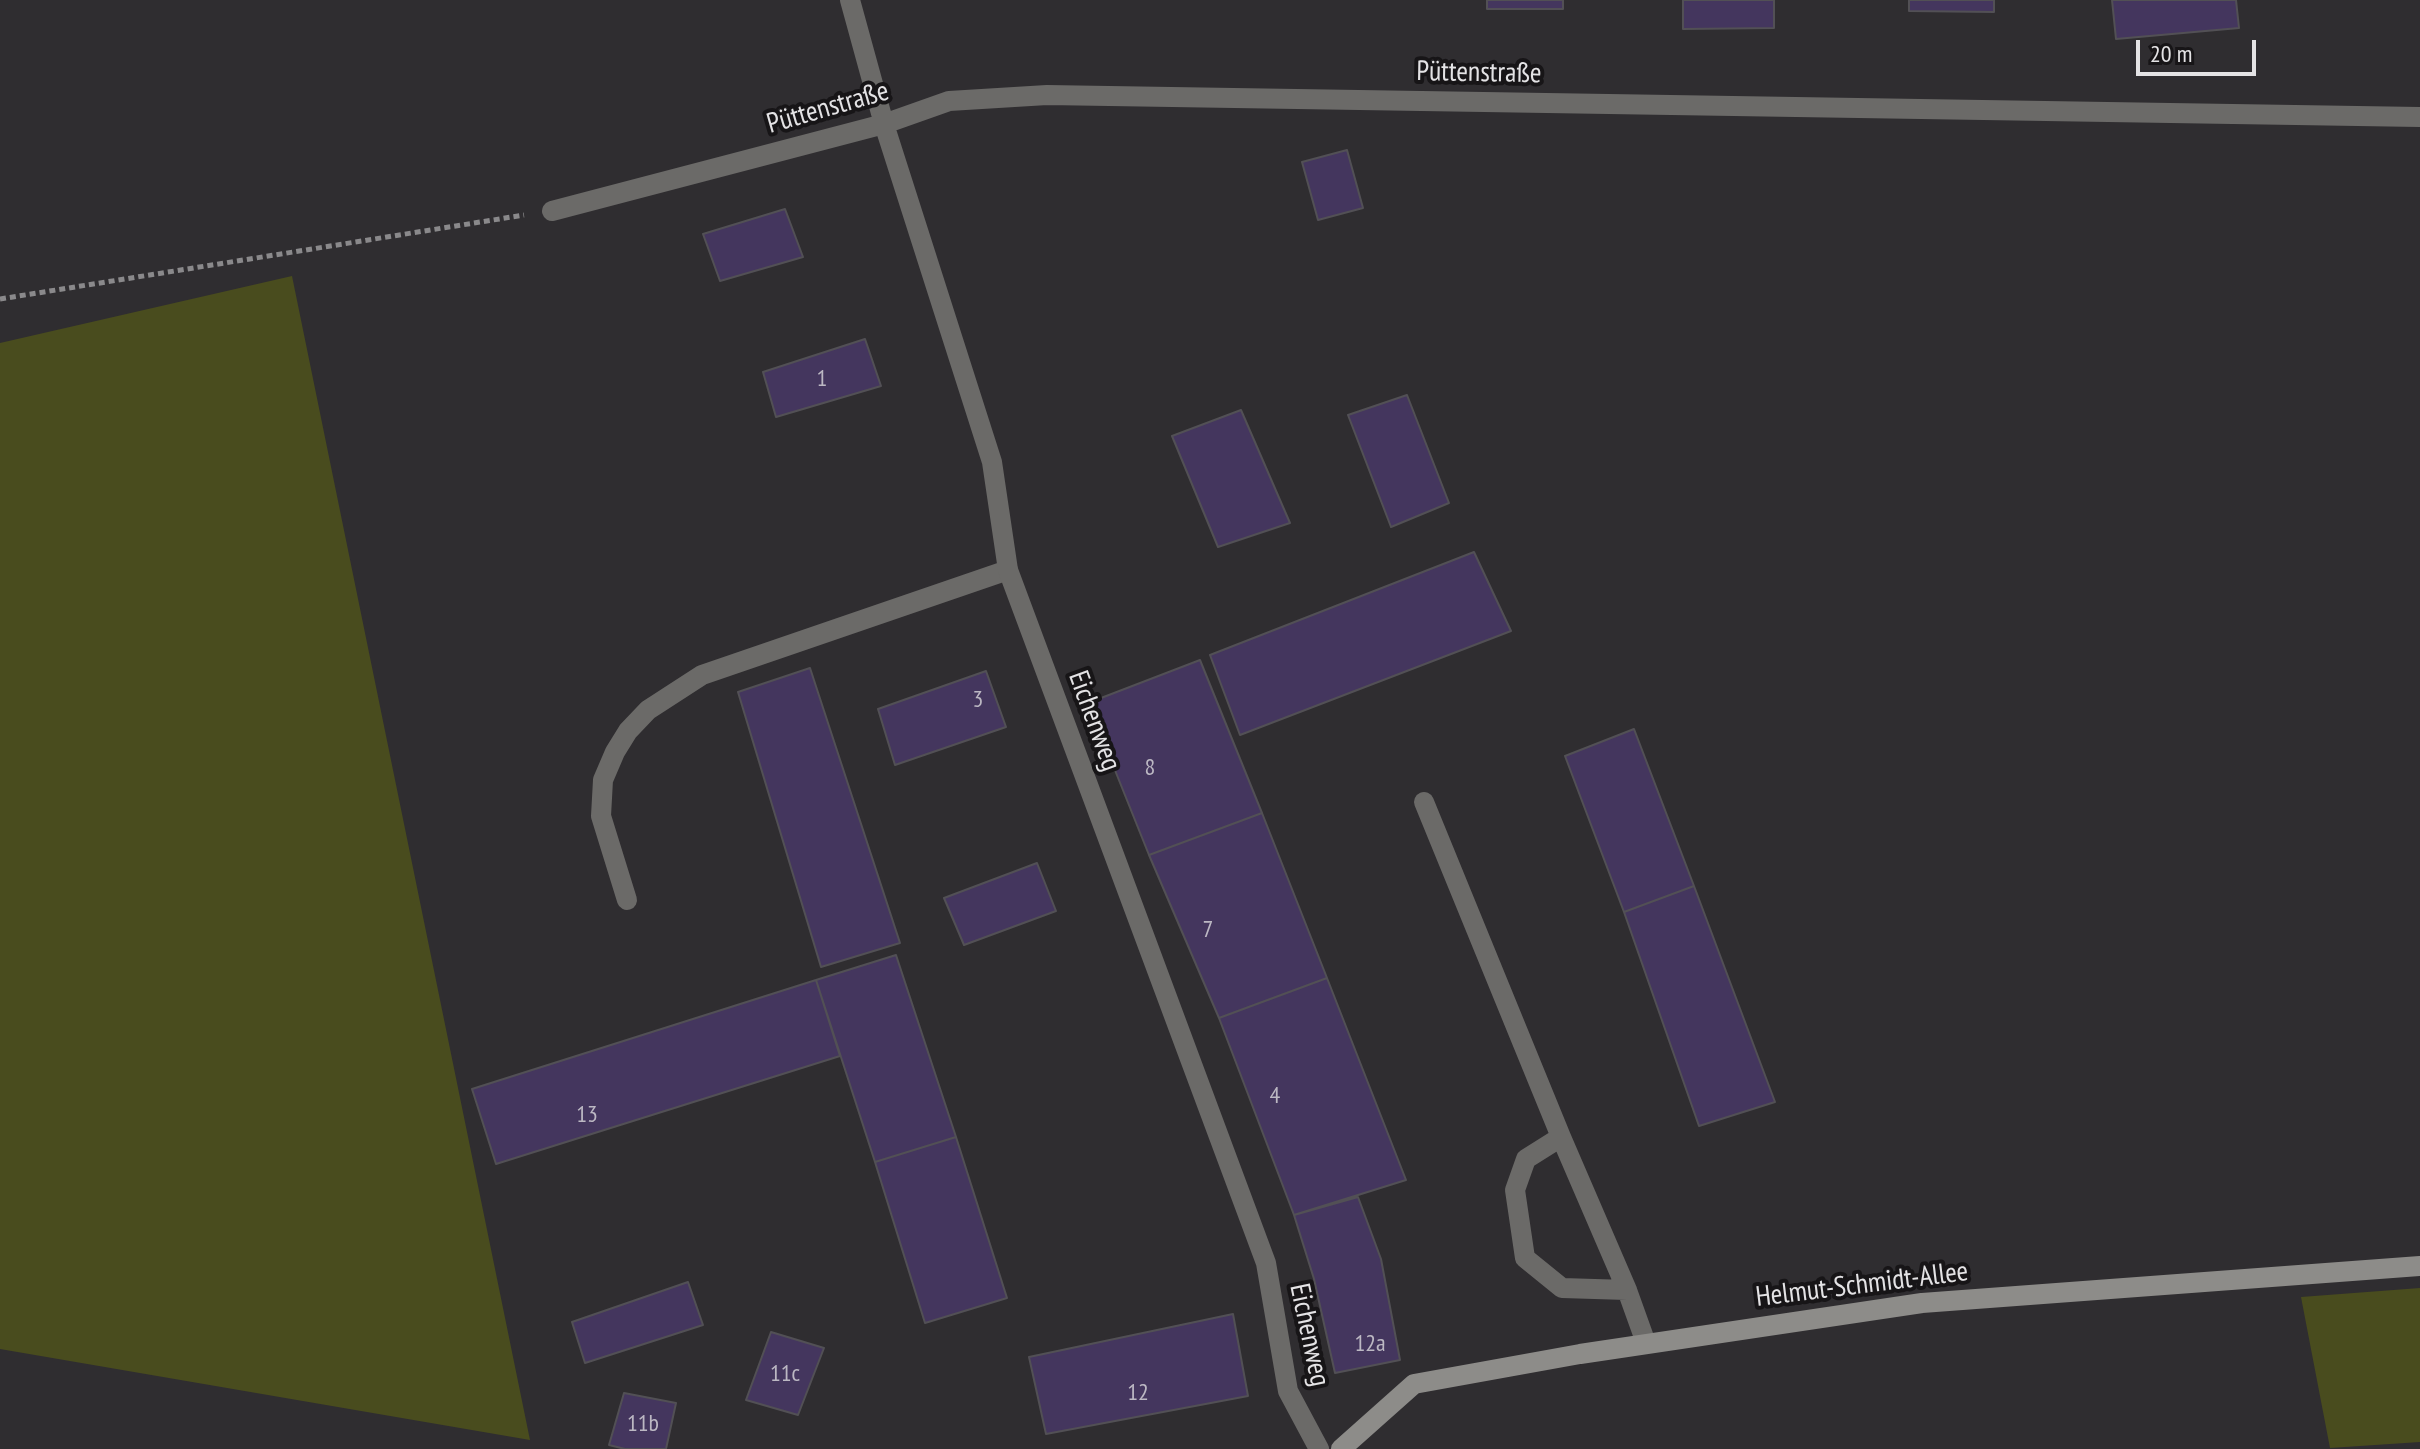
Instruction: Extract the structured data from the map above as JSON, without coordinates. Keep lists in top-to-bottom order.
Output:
{
  "streets": {
    "street": ["Püttenstraße", "Eichenweg", "Helmut-Schmidt-Allee"]
  },
  "crossings": [
    ["Püttenstraße", "Eichenweg"]
  ],
  "house_numbers": [
    "1",
    "3",
    "8",
    "7",
    "4",
    "13",
    "12a",
    "11c",
    "12",
    "11b"
  ],
  "scale_bar": "20 m"
}
